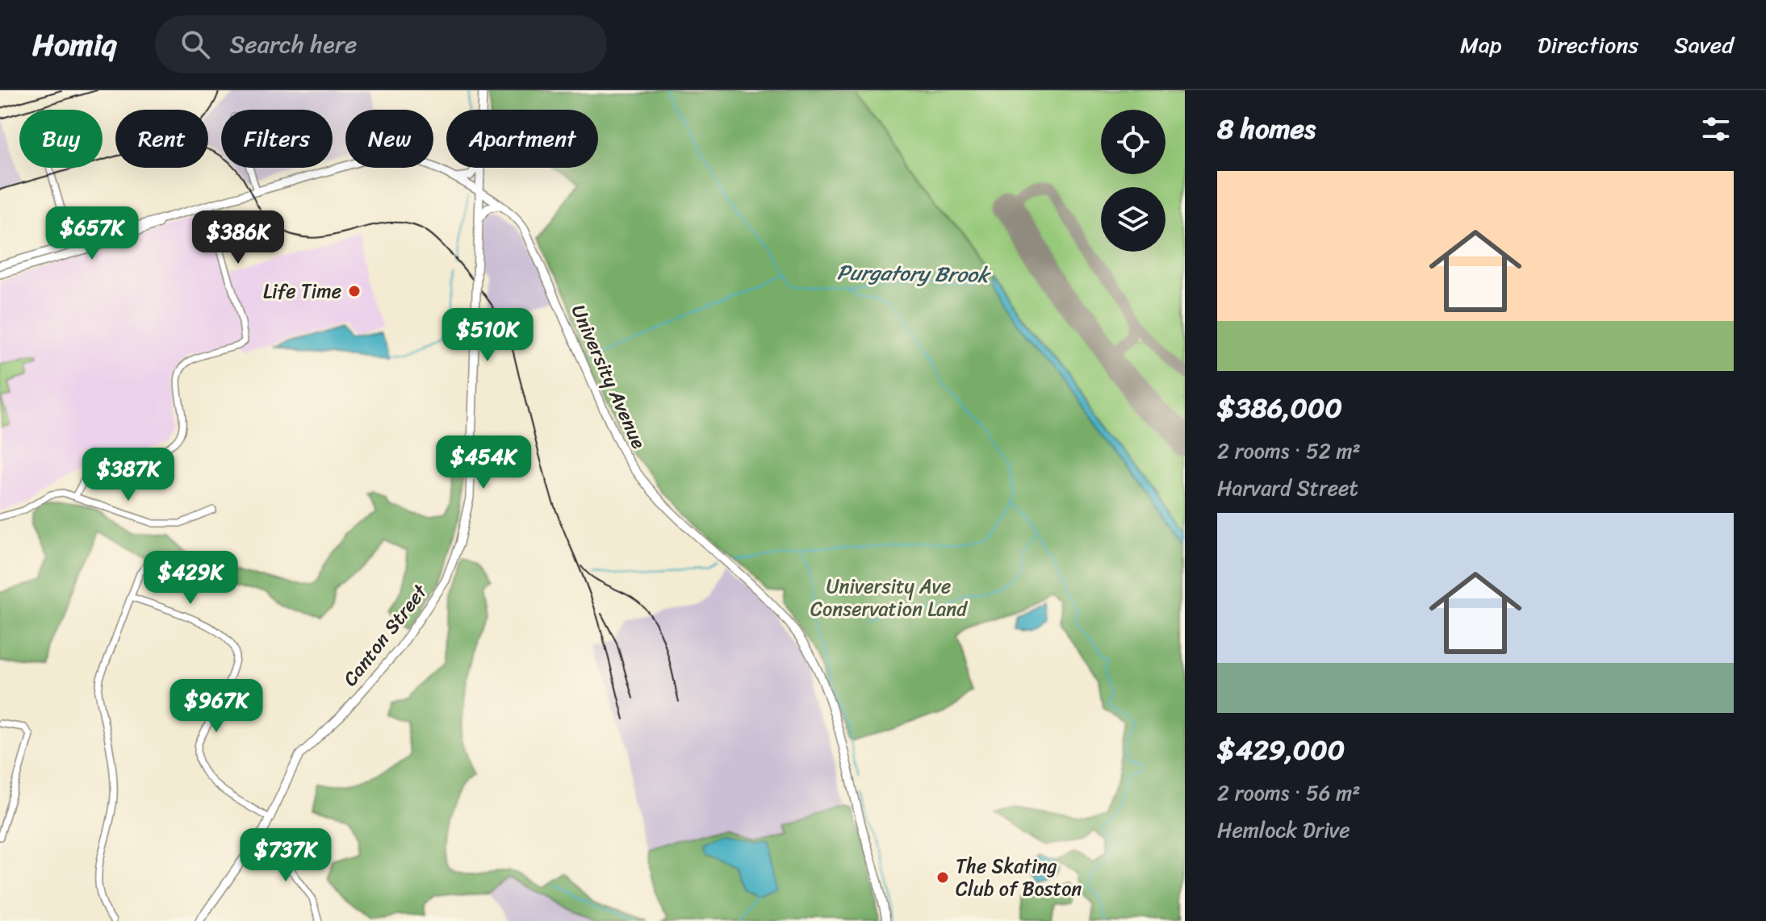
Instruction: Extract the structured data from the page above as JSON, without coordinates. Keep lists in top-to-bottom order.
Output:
{
  "streets": {
    "main road": ["University Avenue", "Canton Street"]
  },
  "crossings": [
    ["University Avenue", "Canton Street"]
  ],
  "water": ["Purgatory Brook"],
  "parks": ["University Ave Conservation Land"],
  "places": ["Life Time", "The Skating Club of Boston"],
  "page": {
    "header": "Homiq",
    "search": "Search here",
    "nav": ["Map", "Directions", "Saved"],
    "heading": "8 homes",
    "chip": [
      "Buy",
      "Rent",
      "Filters",
      "New",
      "Apartment"
    ],
    "list": [
      {
        "name": "$386,000",
        "note": "2 rooms · 52 m² · Harvard Street"
      },
      {
        "name": "$429,000",
        "note": "2 rooms · 56 m² · Hemlock Drive"
      }
    ],
    "price": [
      "$657K",
      "$386K",
      "$510K",
      "$454K",
      "$387K",
      "$429K",
      "$967K",
      "$737K"
    ]
  }
}
